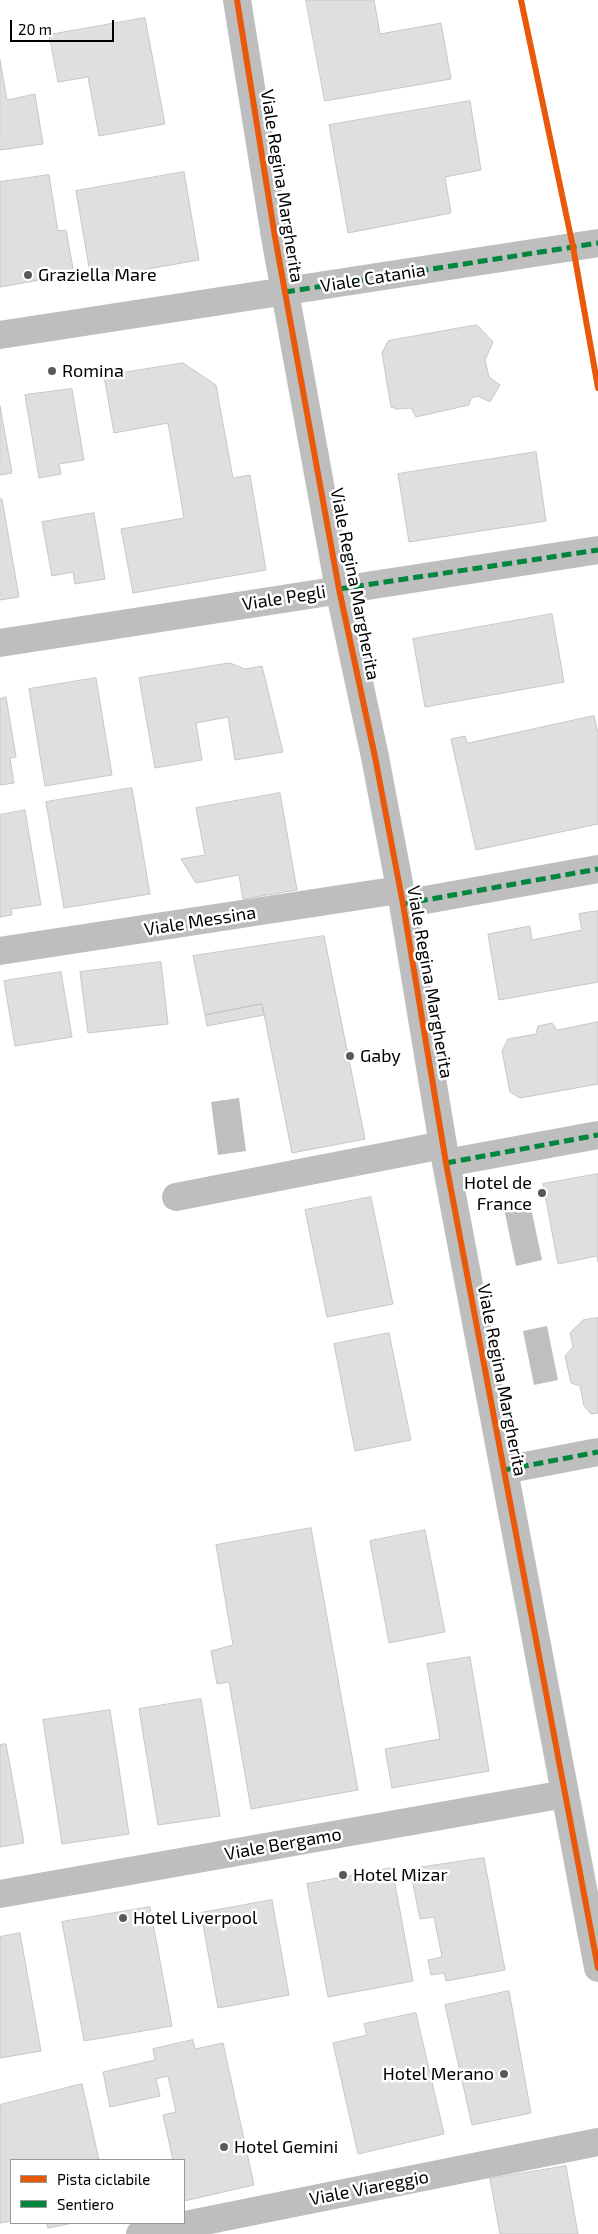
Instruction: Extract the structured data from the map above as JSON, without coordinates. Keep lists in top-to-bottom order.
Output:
{
  "streets": {
    "street": [
      "Viale Regina Margherita",
      "Viale Catania",
      "Viale Pegli",
      "Viale Messina",
      "Viale Bergamo",
      "Viale Viareggio"
    ]
  },
  "crossings": [
    ["Viale Regina Margherita", "Viale Catania"],
    ["Viale Regina Margherita", "Viale Pegli"],
    ["Viale Regina Margherita", "Viale Messina"],
    ["Viale Regina Margherita", "Viale Bergamo"]
  ],
  "places": [
    "Graziella Mare",
    "Romina",
    "Gaby",
    "Hotel de France",
    "Hotel Mizar",
    "Hotel Liverpool",
    "Hotel Merano",
    "Hotel Gemini"
  ],
  "legend": ["Pista ciclabile", "Sentiero"],
  "scale_bar": "20 m"
}
